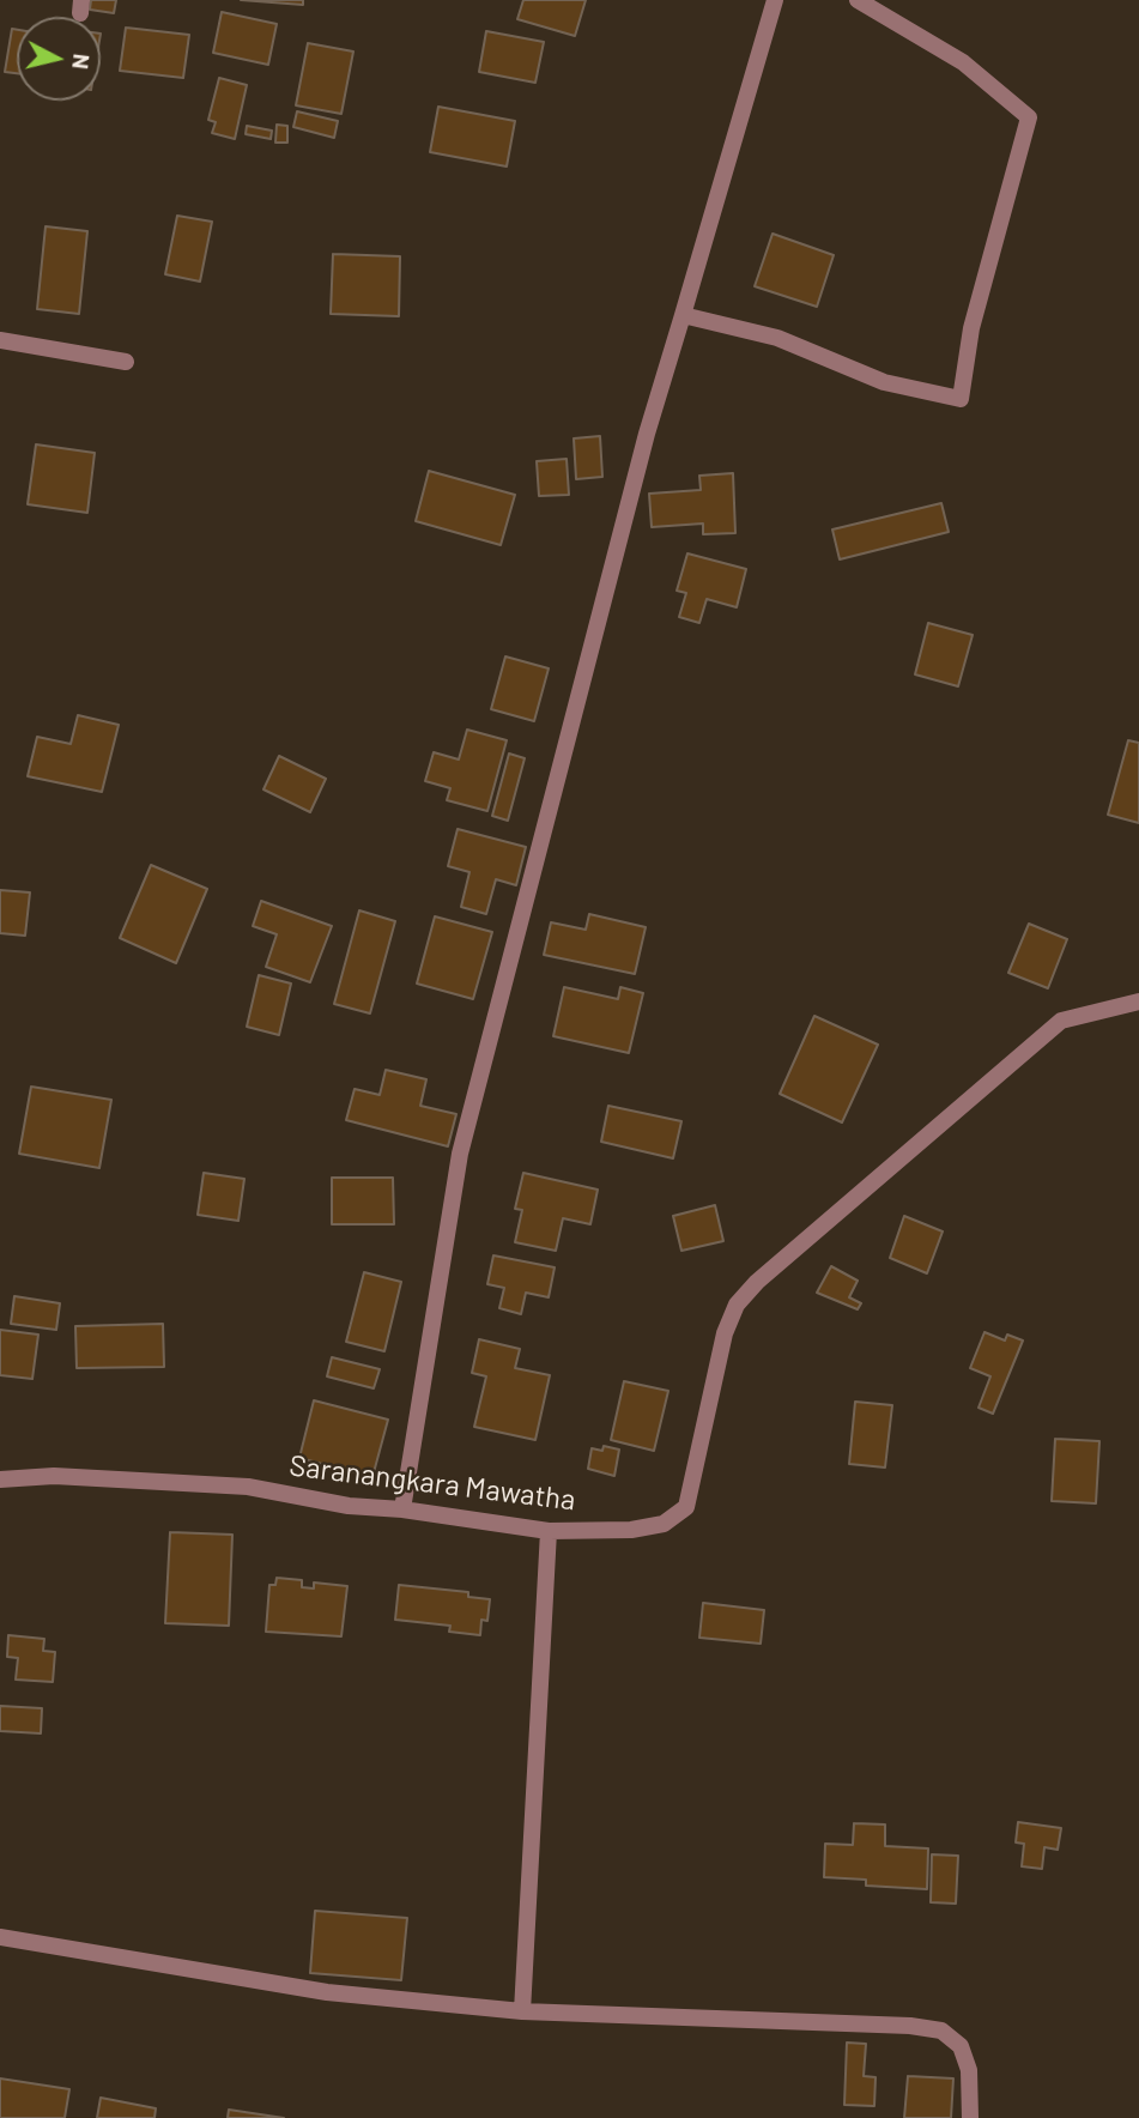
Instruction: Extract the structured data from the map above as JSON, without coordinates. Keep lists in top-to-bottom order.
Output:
{
  "streets": {
    "street": ["Saranangkara Mawatha"]
  },
  "north": "right"
}
